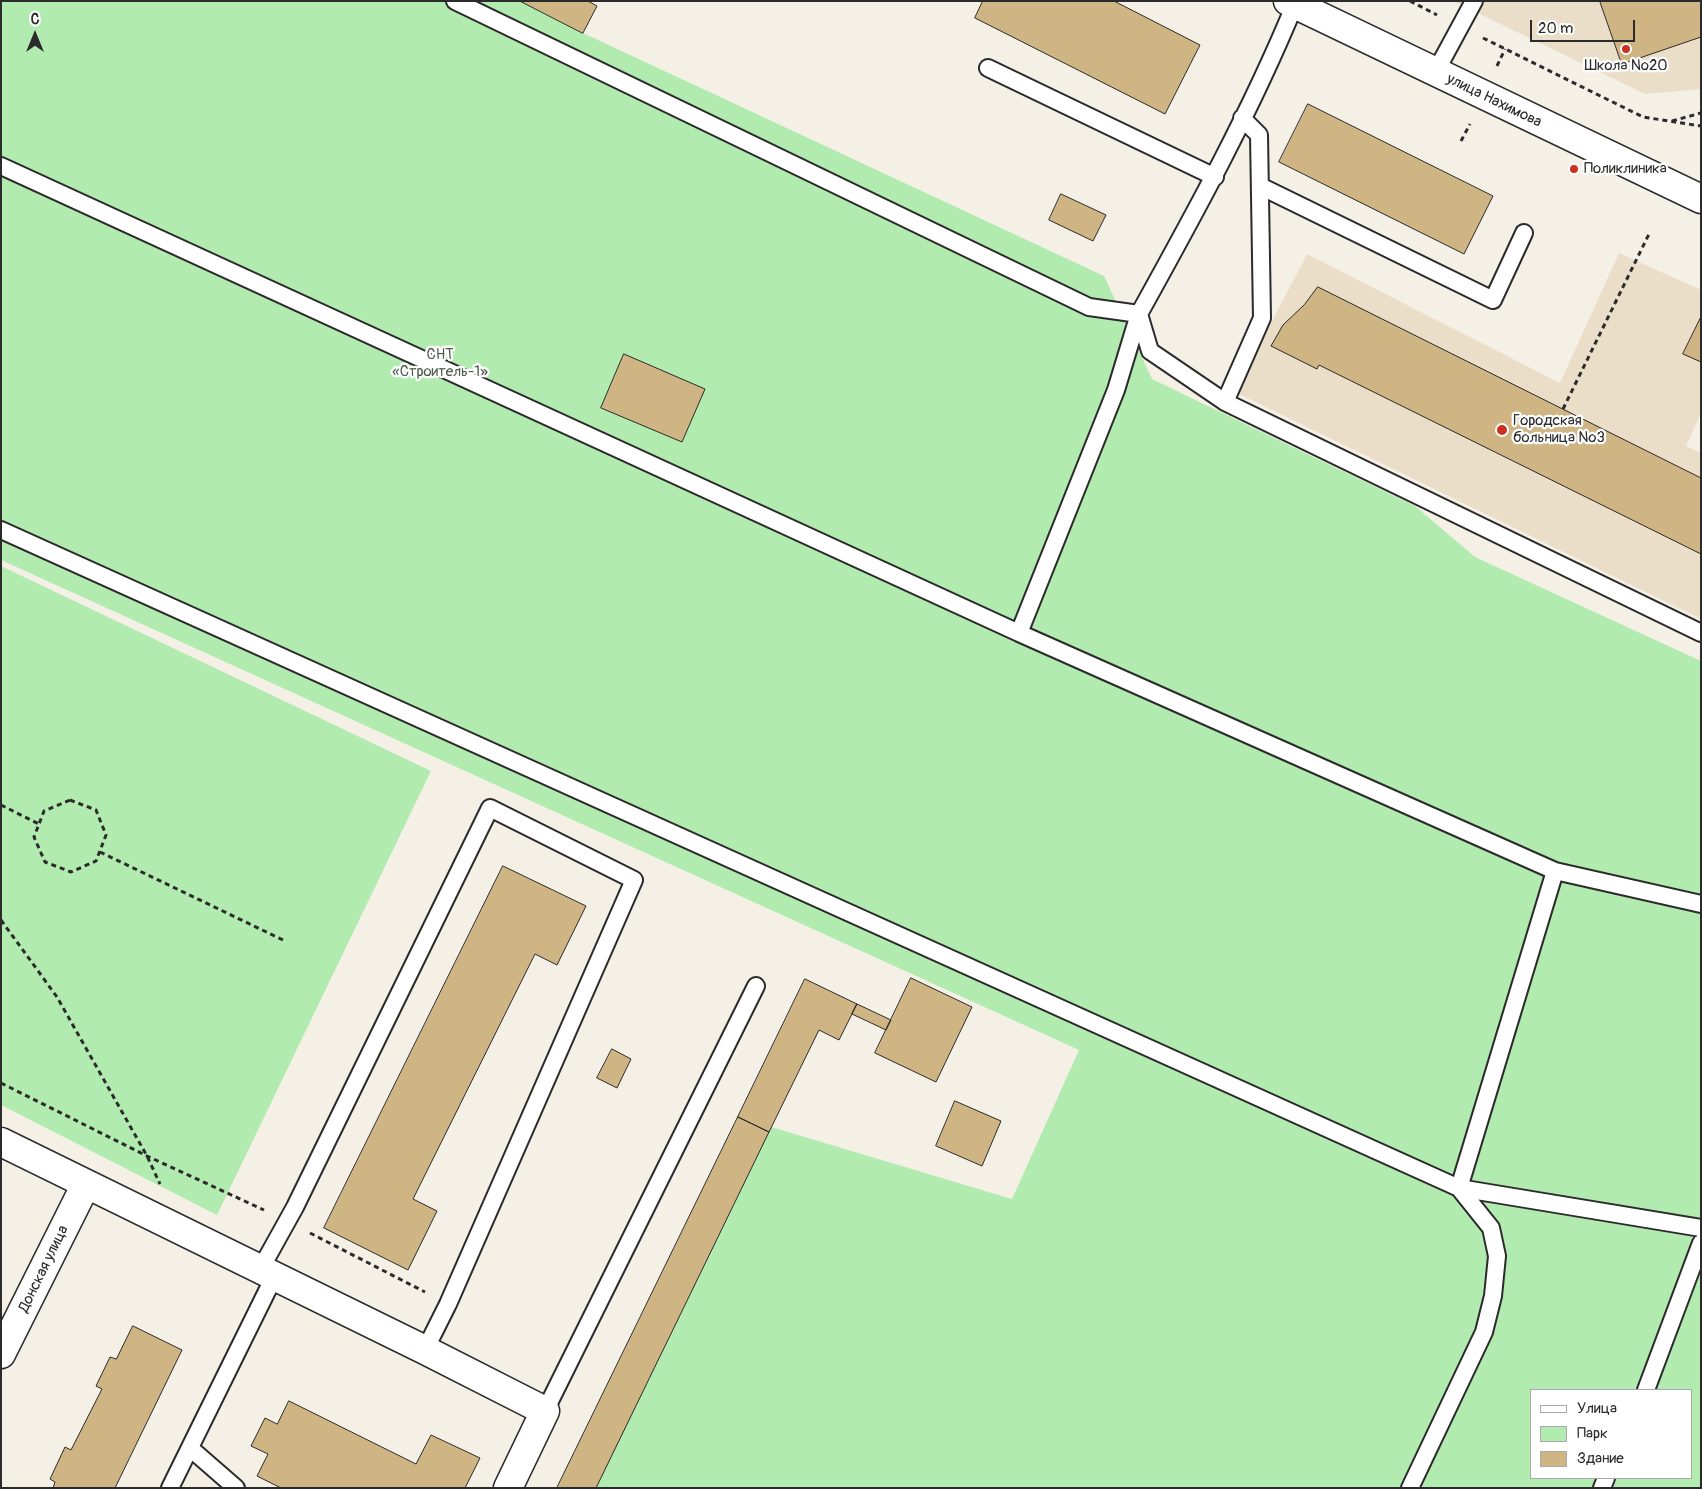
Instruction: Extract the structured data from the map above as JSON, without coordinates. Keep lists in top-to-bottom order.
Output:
{
  "streets": {
    "street": ["улица Нахимова", "Донская улица"]
  },
  "parks": ["СНТ «Строитель-1»"],
  "places": ["Школа №20", "Поликлиника", "Городская больница №3"],
  "legend": ["Улица", "Парк", "Здание"],
  "scale_bar": "20 m",
  "north": "top"
}
